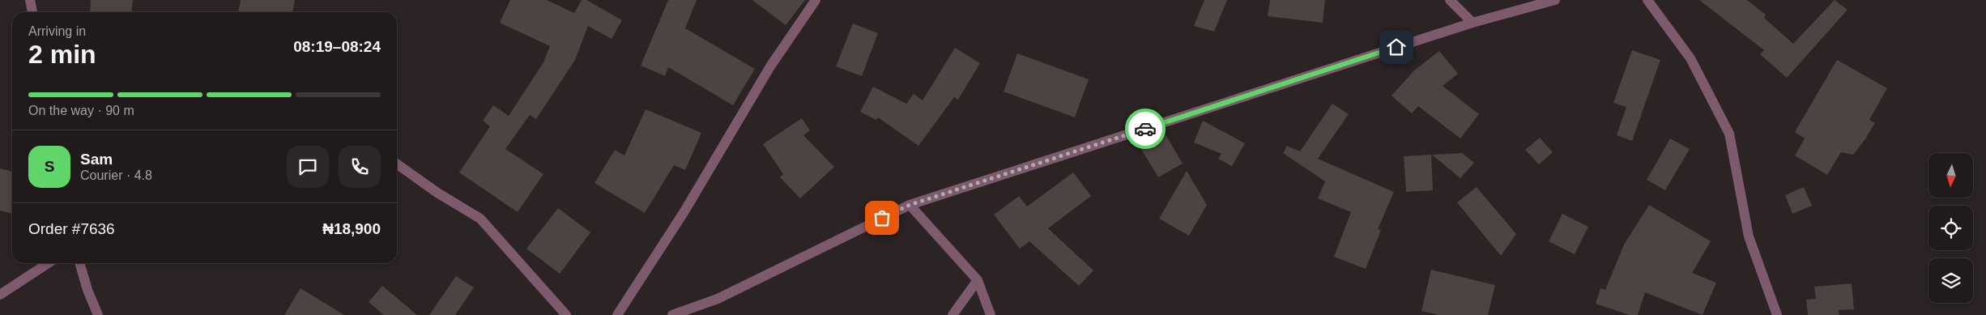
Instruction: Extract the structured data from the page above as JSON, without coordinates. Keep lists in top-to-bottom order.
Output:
{
  "north": "bottom",
  "page": {
    "heading": ["2 min", "Arriving in", "08:19–08:24"],
    "panel": [
      "Sam",
      "Courier · 4.8",
      "Order #7636",
      "₦18,900"
    ],
    "bar": "On the way · 90 m",
    "round": "S"
  }
}
